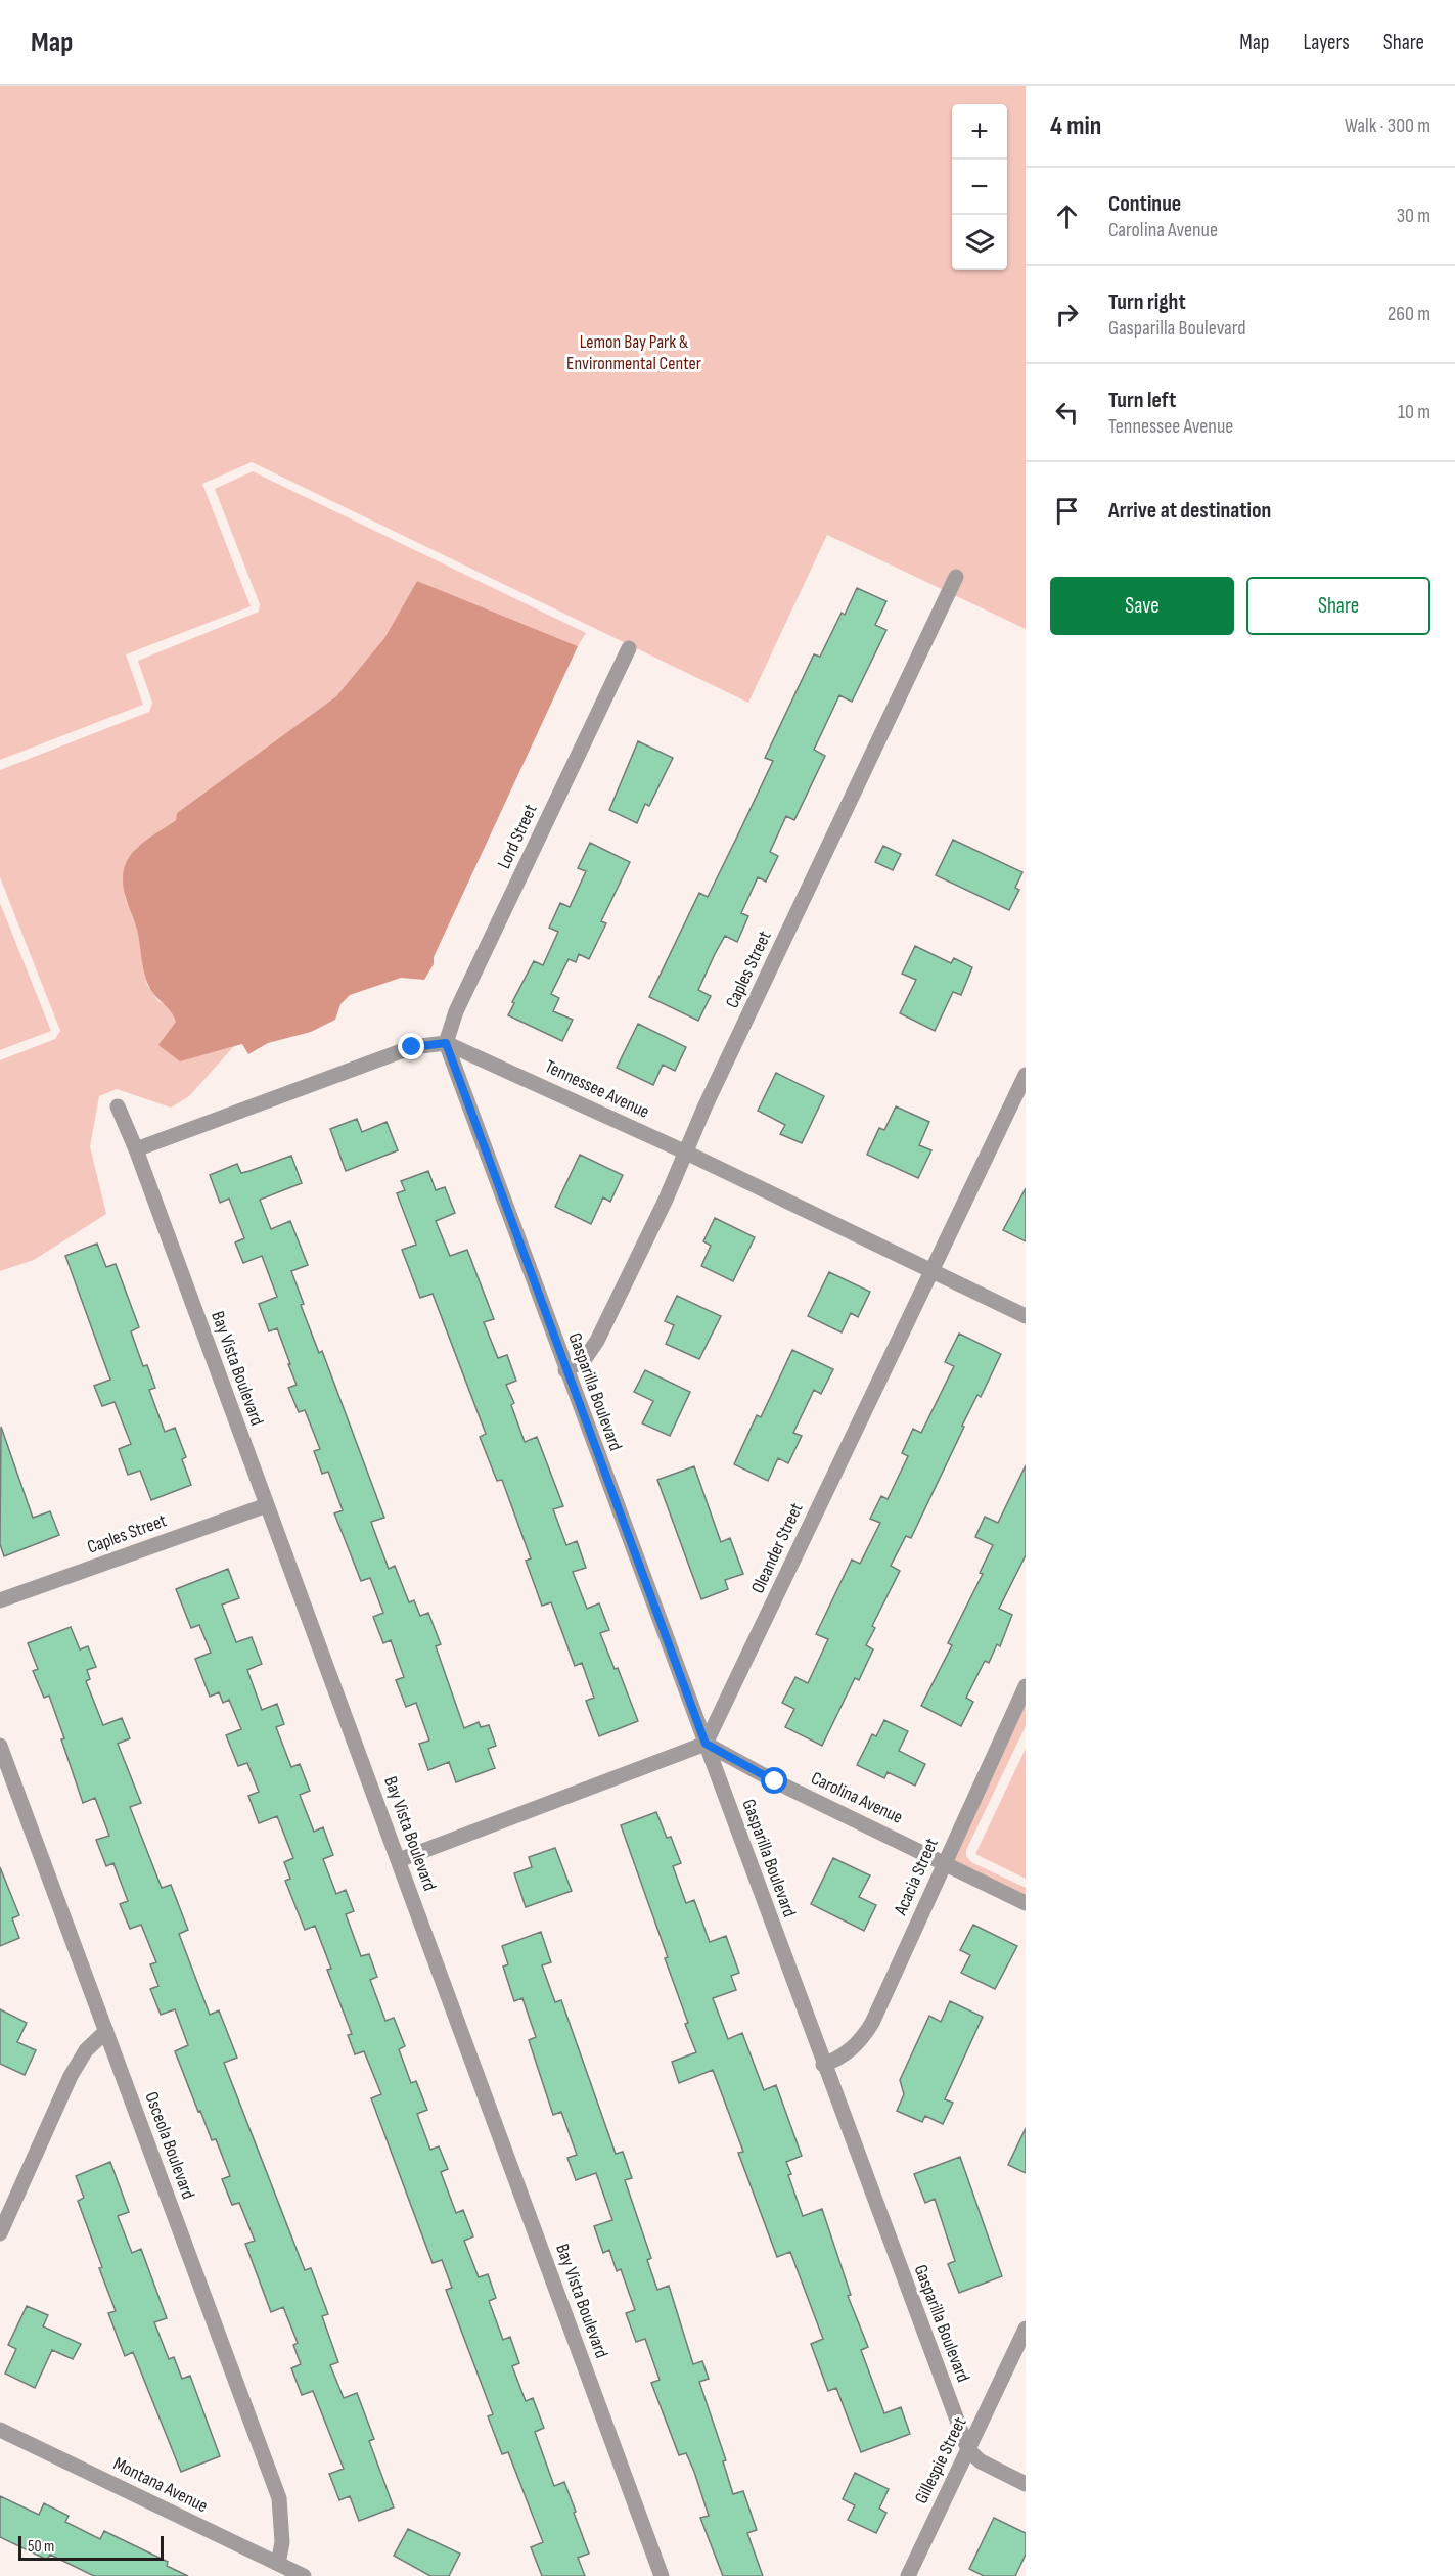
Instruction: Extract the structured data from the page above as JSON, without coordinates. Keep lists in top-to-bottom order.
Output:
{
  "streets": {
    "street": [
      "Lord Street",
      "Caples Street",
      "Tennessee Avenue",
      "Bay Vista Boulevard",
      "Gasparilla Boulevard",
      "Oleander Street",
      "Carolina Avenue",
      "Acacia Street",
      "Osceola Boulevard",
      "Gillespie Street",
      "Montana Avenue"
    ]
  },
  "crossings": [
    ["Lord Street", "Tennessee Avenue"],
    ["Lord Street", "Gasparilla Boulevard"],
    ["Caples Street", "Tennessee Avenue"],
    ["Caples Street", "Bay Vista Boulevard"],
    ["Caples Street", "Gasparilla Boulevard"],
    ["Tennessee Avenue", "Gasparilla Boulevard"],
    ["Tennessee Avenue", "Oleander Street"],
    ["Gasparilla Boulevard", "Oleander Street"],
    ["Gasparilla Boulevard", "Carolina Avenue"],
    ["Gasparilla Boulevard", "Acacia Street"],
    ["Gasparilla Boulevard", "Gillespie Street"],
    ["Oleander Street", "Carolina Avenue"],
    ["Carolina Avenue", "Acacia Street"],
    ["Osceola Boulevard", "Montana Avenue"]
  ],
  "parks": ["Lemon Bay Park & Environmental Center"],
  "scale_bar": "50 m",
  "page": {
    "header": "Map",
    "nav": ["Map", "Layers", "Share"],
    "heading": ["4 min", "Walk · 300 m"],
    "map_buttons": ["+", "−"],
    "list": [
      ["Continue", "Carolina Avenue", "30 m"],
      ["Turn right", "Gasparilla Boulevard", "260 m"],
      ["Turn left", "Tennessee Avenue", "10 m"],
      "Arrive at destination"
    ],
    "buttons": ["Save", "Share"],
    "scale": "50 m"
  }
}
